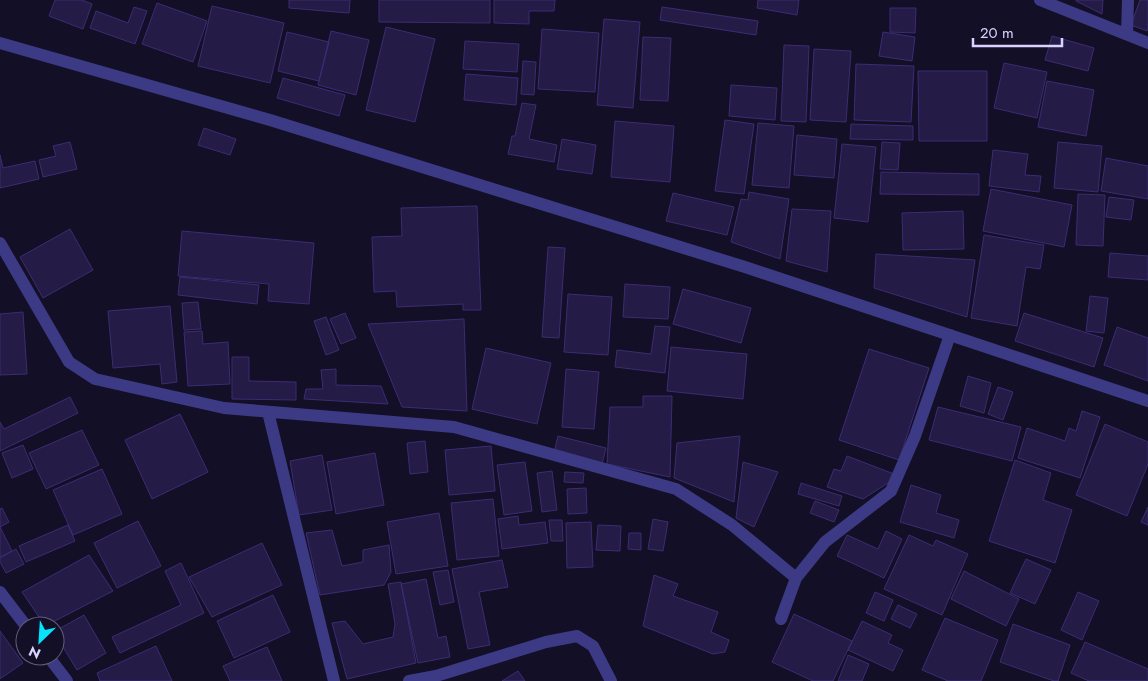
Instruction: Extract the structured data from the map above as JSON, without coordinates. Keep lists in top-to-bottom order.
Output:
{
  "scale_bar": "20 m",
  "north": "bottom left"
}
